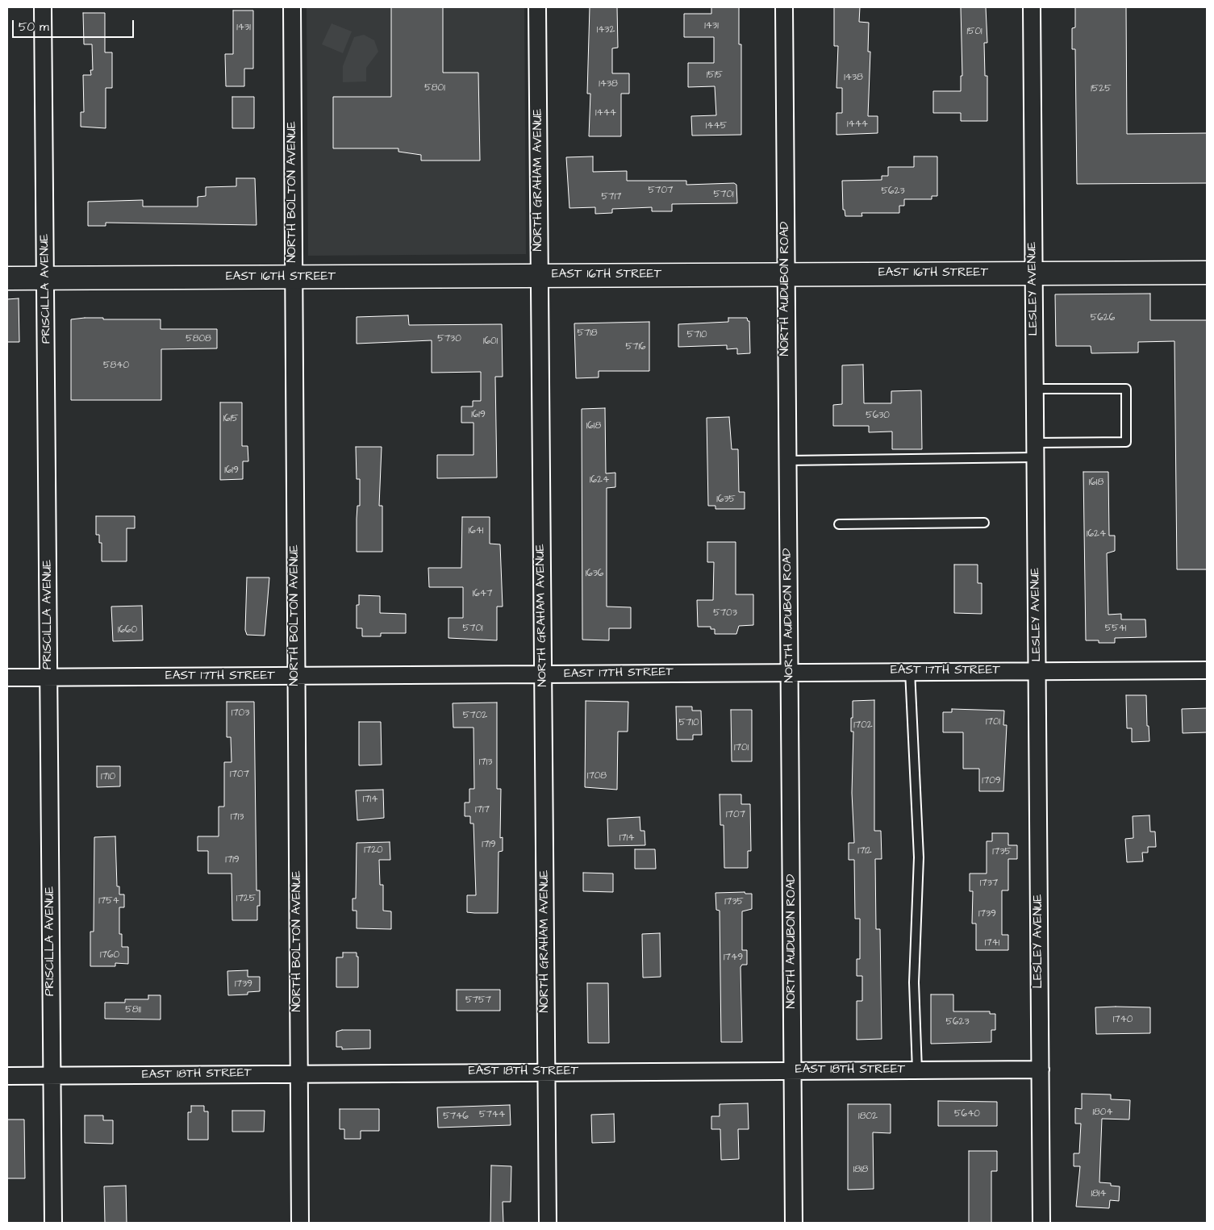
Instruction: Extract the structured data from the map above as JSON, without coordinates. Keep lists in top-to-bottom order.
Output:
{
  "streets": {
    "main road": ["EAST 16TH STREET"],
    "street": [
      "NORTH GRAHAM AVENUE",
      "NORTH BOLTON AVENUE",
      "PRISCILLA AVENUE",
      "NORTH AUDUBON ROAD",
      "LESLEY AVENUE",
      "EAST 17TH STREET",
      "EAST 18TH STREET"
    ]
  },
  "crossings": [
    ["NORTH GRAHAM AVENUE", "EAST 16TH STREET"],
    ["NORTH GRAHAM AVENUE", "EAST 17TH STREET"],
    ["NORTH GRAHAM AVENUE", "EAST 18TH STREET"],
    ["NORTH BOLTON AVENUE", "EAST 16TH STREET"],
    ["NORTH BOLTON AVENUE", "EAST 17TH STREET"],
    ["NORTH BOLTON AVENUE", "EAST 18TH STREET"],
    ["EAST 16TH STREET", "PRISCILLA AVENUE"],
    ["EAST 16TH STREET", "NORTH AUDUBON ROAD"],
    ["EAST 16TH STREET", "LESLEY AVENUE"],
    ["PRISCILLA AVENUE", "EAST 17TH STREET"],
    ["PRISCILLA AVENUE", "EAST 18TH STREET"],
    ["NORTH AUDUBON ROAD", "EAST 17TH STREET"],
    ["NORTH AUDUBON ROAD", "EAST 18TH STREET"],
    ["LESLEY AVENUE", "EAST 17TH STREET"],
    ["LESLEY AVENUE", "EAST 18TH STREET"]
  ],
  "house_numbers": [
    "1431",
    "1431",
    "1432",
    "1501",
    "1515",
    "1438",
    "1438",
    "5801",
    "1525",
    "1444",
    "1444",
    "1445",
    "5707",
    "5623",
    "5701",
    "5717",
    "5626",
    "5718",
    "5710",
    "5808",
    "5730",
    "1601",
    "5716",
    "5840",
    "1619",
    "5630",
    "1615",
    "1618",
    "1619",
    "1624",
    "1618",
    "1635",
    "1641",
    "1624",
    "1636",
    "1647",
    "5703",
    "5701",
    "5541",
    "1660",
    "1703",
    "5702",
    "1701",
    "5710",
    "1702",
    "1701",
    "1713",
    "1707",
    "1708",
    "1710",
    "1709",
    "1714",
    "1717",
    "1707",
    "1713",
    "1714",
    "1719",
    "1720",
    "1712",
    "1735",
    "1719",
    "1737",
    "1725",
    "1754",
    "1735",
    "1739",
    "1741",
    "1760",
    "1749",
    "1739",
    "5757",
    "5811",
    "1740",
    "5623",
    "1804",
    "5640",
    "5744",
    "5746",
    "1802",
    "1818",
    "1814"
  ],
  "scale_bar": "50 m"
}
